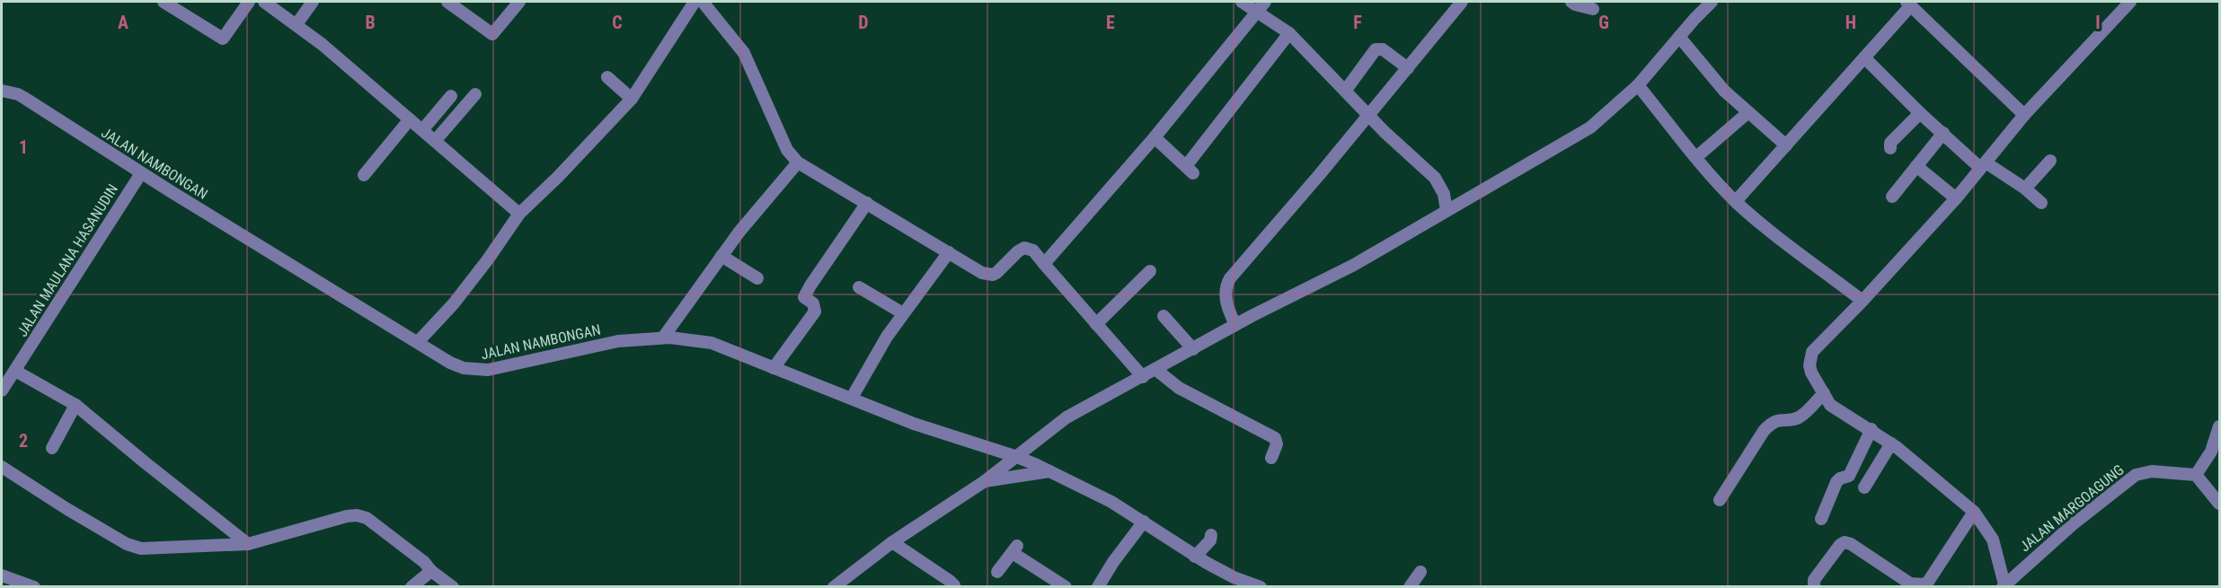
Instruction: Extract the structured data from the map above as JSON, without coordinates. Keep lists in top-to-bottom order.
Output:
{
  "streets": {
    "street": ["JALAN NAMBONGAN", "JALAN MAULANA HASANUDIN", "JALAN MARGOAGUNG"]
  },
  "crossings": [
    ["JALAN NAMBONGAN", "JALAN MAULANA HASANUDIN"]
  ],
  "grid": {
    "columns": [
      "A",
      "B",
      "C",
      "D",
      "E",
      "F",
      "G",
      "H",
      "I"
    ],
    "rows": ["1", "2"]
  }
}
